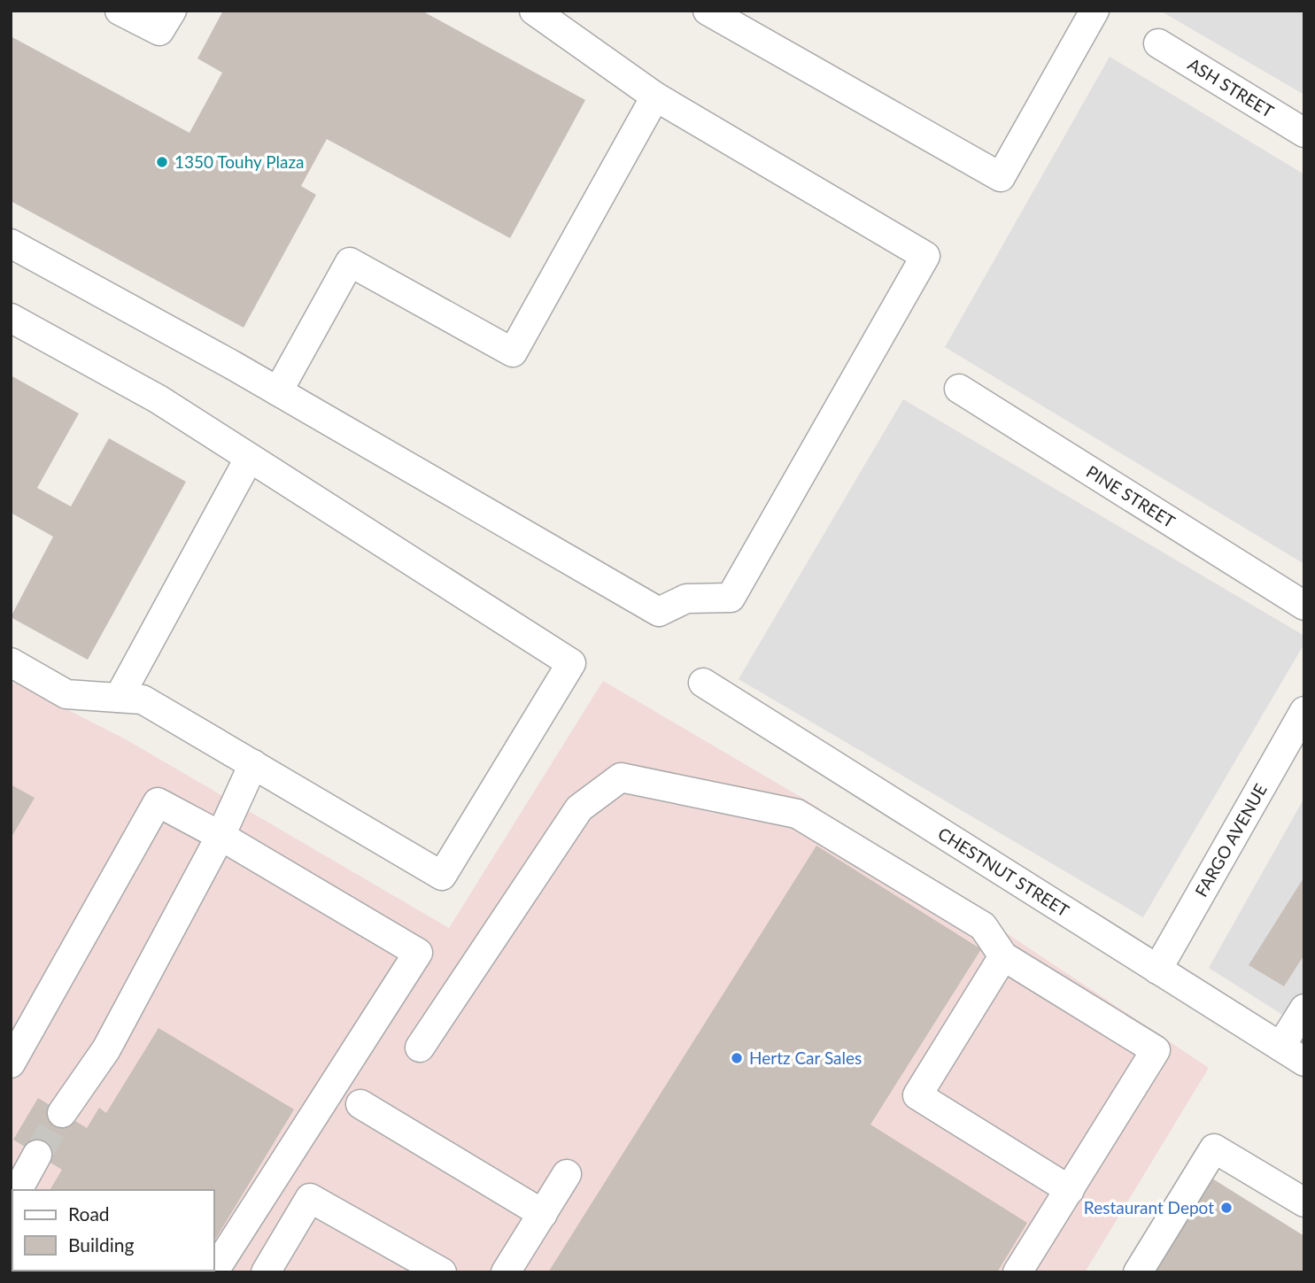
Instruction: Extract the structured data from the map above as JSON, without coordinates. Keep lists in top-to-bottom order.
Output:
{
  "streets": {
    "street": [
      "ASH STREET",
      "PINE STREET",
      "FARGO AVENUE",
      "CHESTNUT STREET"
    ]
  },
  "crossings": [
    ["FARGO AVENUE", "CHESTNUT STREET"]
  ],
  "places": ["1350 Touhy Plaza", "Hertz Car Sales", "Restaurant Depot"],
  "legend": ["Road", "Building"]
}
